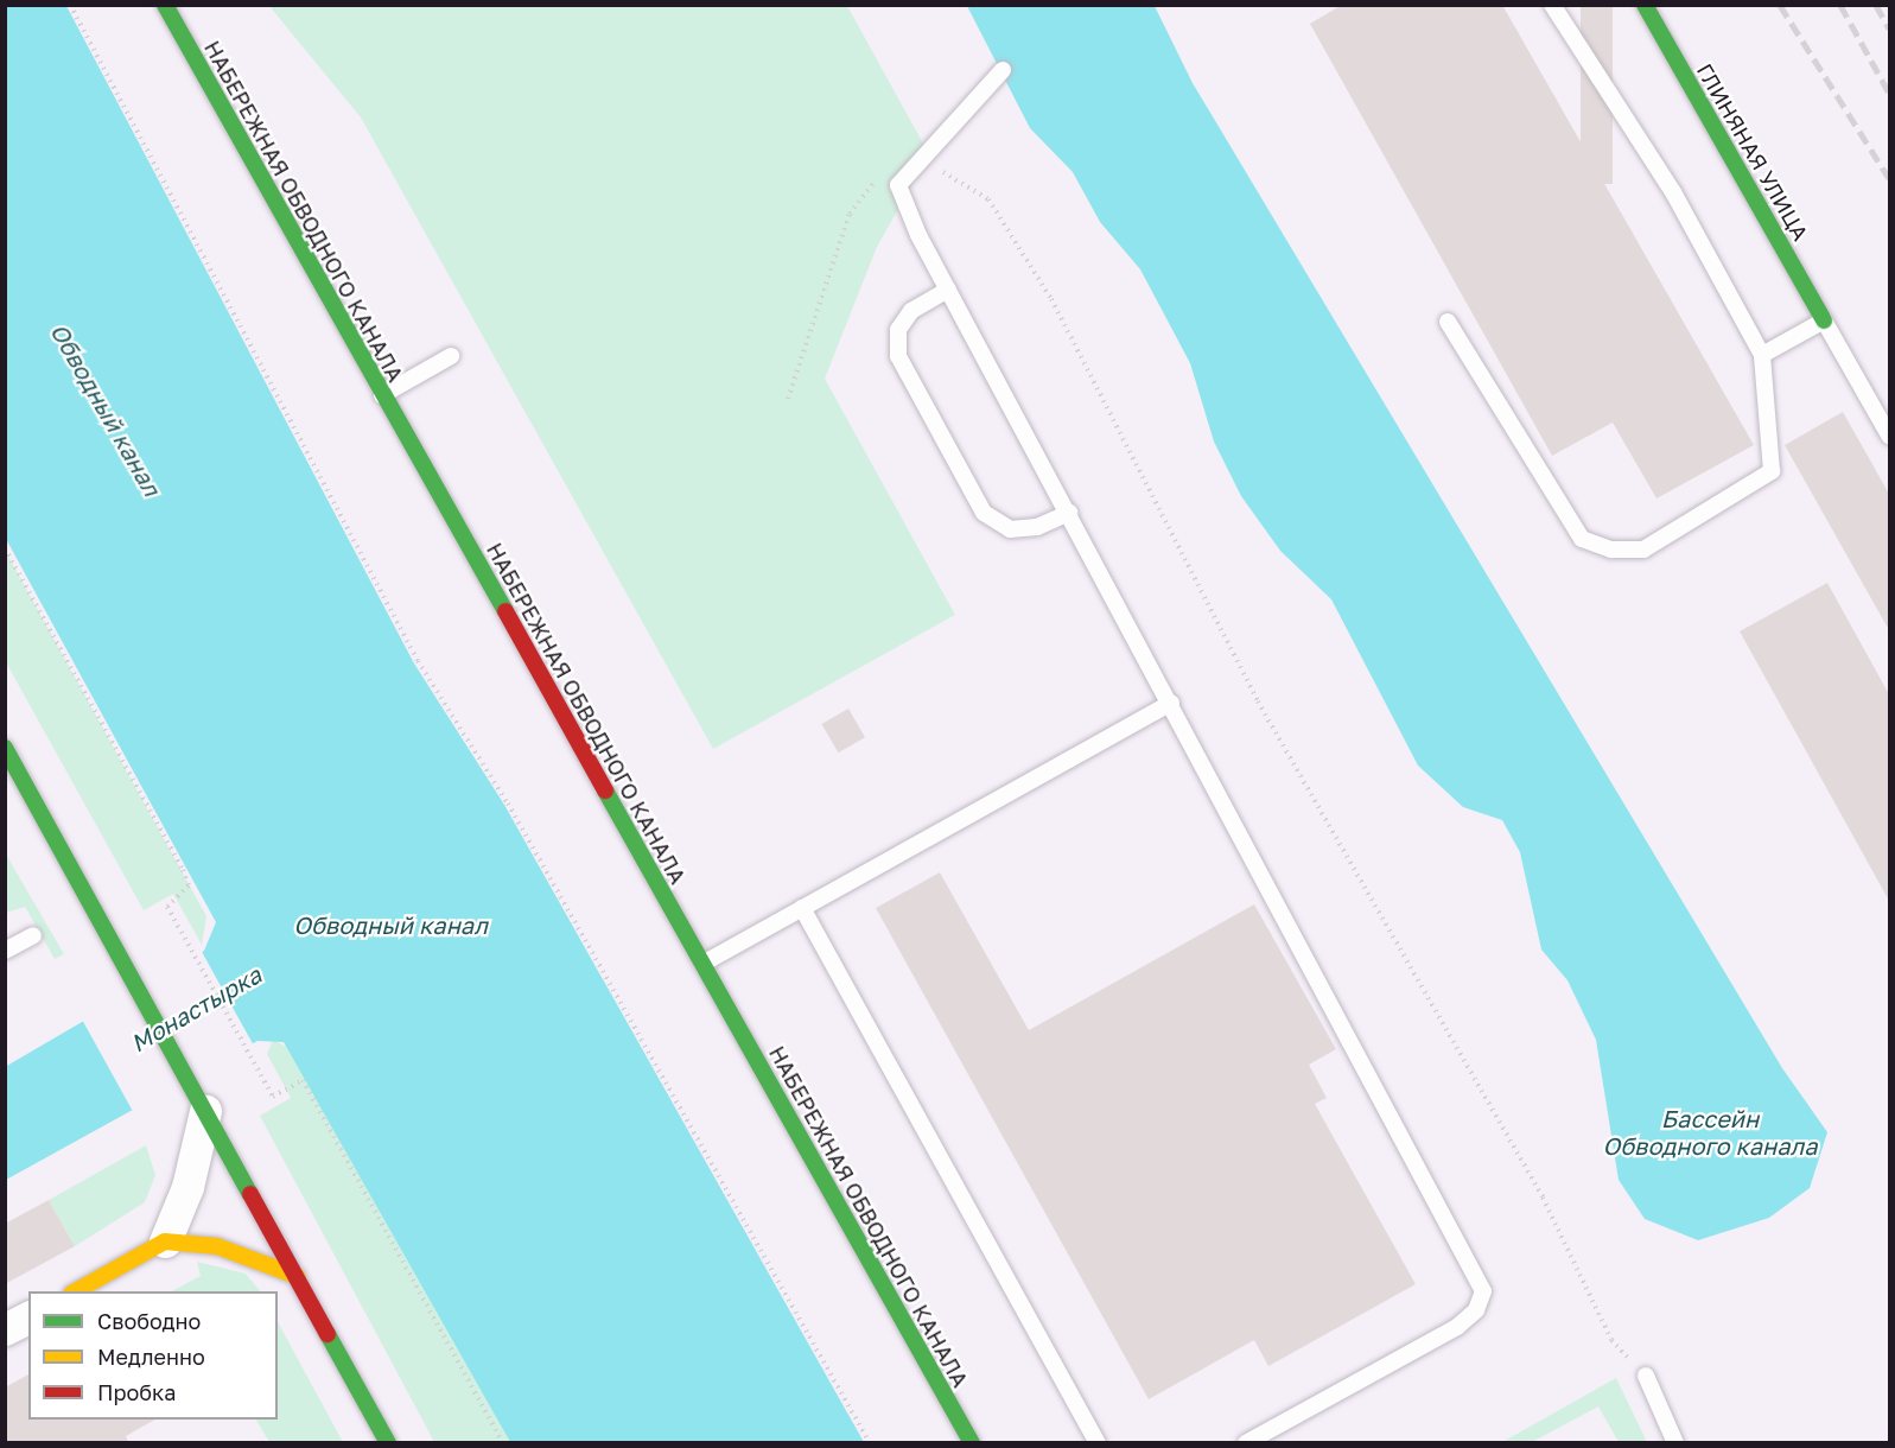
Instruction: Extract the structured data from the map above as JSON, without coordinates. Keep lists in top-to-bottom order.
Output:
{
  "streets": {
    "main road": ["ГЛИНЯНАЯ УЛИЦА", "НАБЕРЕЖНАЯ ОБВОДНОГО КАНАЛА"]
  },
  "water": ["Обводный канал", "Монастырка", "Бассейн Обводного канала"],
  "legend": ["Свободно", "Медленно", "Пробка"]
}
